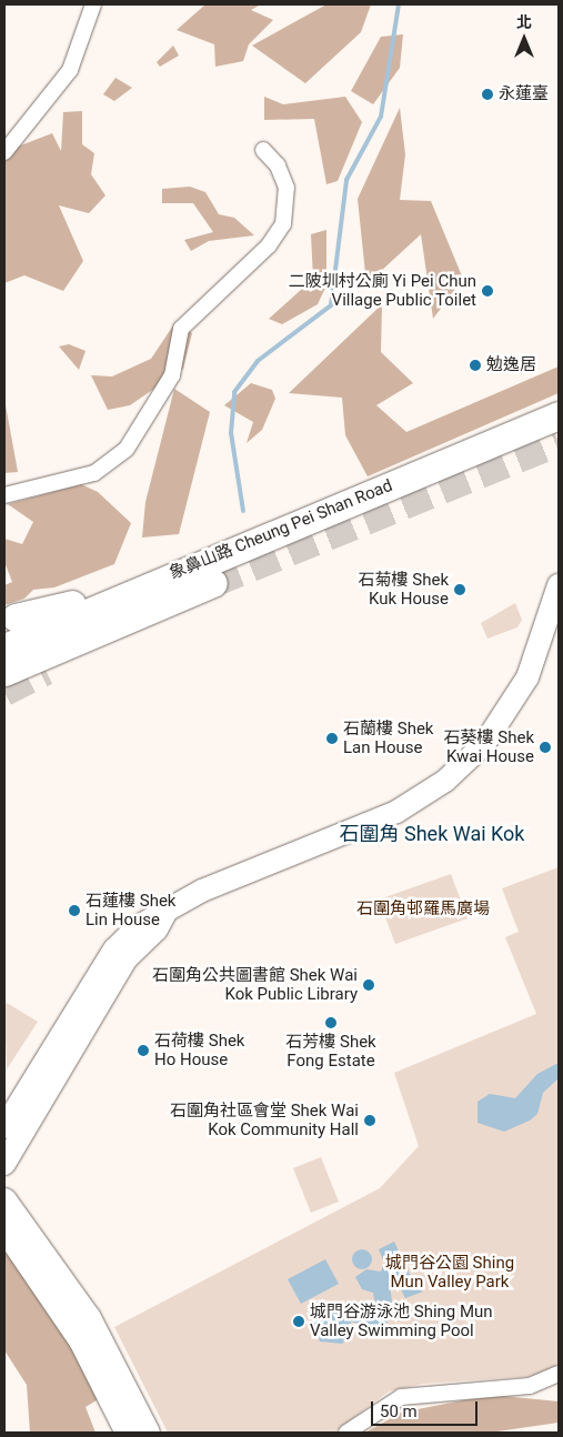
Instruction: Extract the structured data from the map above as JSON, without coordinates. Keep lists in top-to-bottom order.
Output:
{
  "streets": {
    "highway": ["象鼻山路 Cheung Pei Shan Road"]
  },
  "districts": ["石圍角 Shek Wai Kok"],
  "parks": ["石圍角邨羅馬廣場", "城門谷公園 Shing Mun Valley Park"],
  "places": [
    "永蓮臺",
    "二陂圳村公廁 Yi Pei Chun Village Public Toilet",
    "勉逸居",
    "石菊樓 Shek Kuk House",
    "石蘭樓 Shek Lan House",
    "石葵樓 Shek Kwai House",
    "石蓮樓 Shek Lin House",
    "石圍角公共圖書館 Shek Wai Kok Public Library",
    "石芳樓 Shek Fong Estate",
    "石荷樓 Shek Ho House",
    "石圍角社區會堂 Shek Wai Kok Community Hall",
    "城門谷游泳池 Shing Mun Valley Swimming Pool"
  ],
  "scale_bar": "50 m",
  "north": "top"
}
